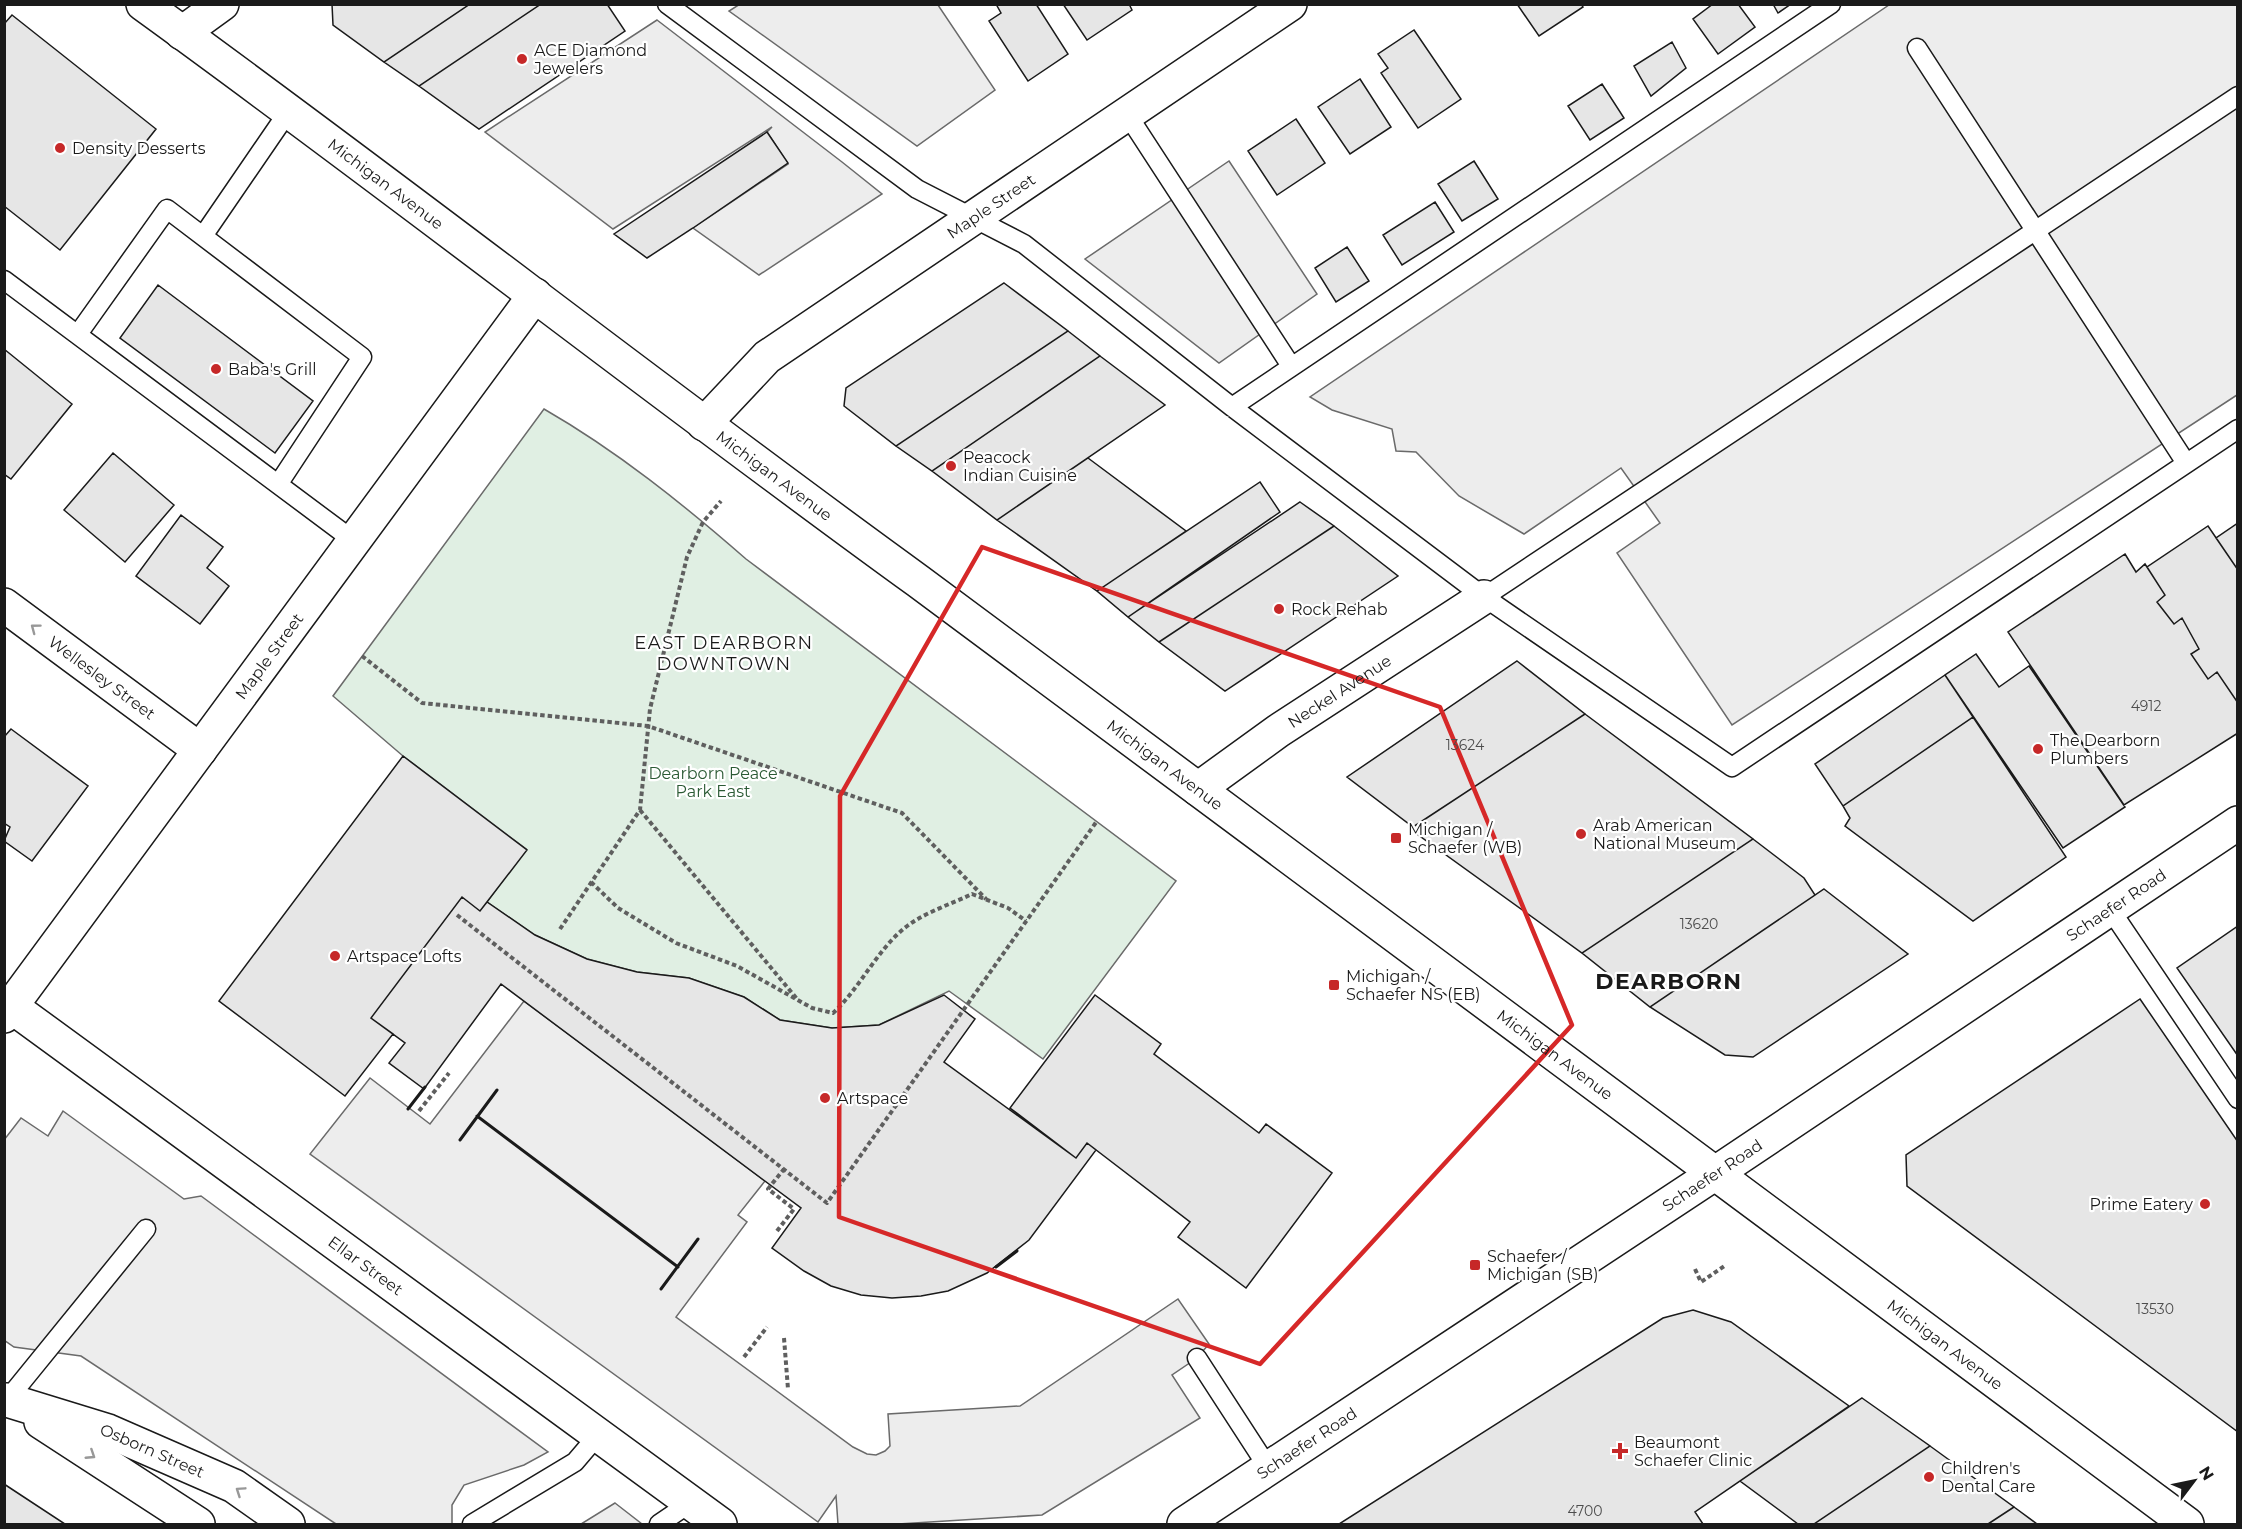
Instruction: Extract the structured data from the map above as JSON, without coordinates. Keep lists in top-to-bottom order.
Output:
{
  "streets": {
    "main road": [
      "Michigan Avenue",
      "Maple Street",
      "Wellesley Street",
      "Neckel Avenue",
      "Schaefer Road",
      "Ellar Street",
      "Osborn Street"
    ]
  },
  "crossings": [
    ["Michigan Avenue", "Maple Street"],
    ["Michigan Avenue", "Neckel Avenue"],
    ["Michigan Avenue", "Schaefer Road"],
    ["Maple Street", "Wellesley Street"],
    ["Maple Street", "Ellar Street"]
  ],
  "one_way": ["Wellesley Street"],
  "districts": ["EAST DEARBORN DOWNTOWN", "DEARBORN"],
  "parks": ["Dearborn Peace Park East"],
  "places": {
    "other": [
      "ACE Diamond Jewelers",
      "Density Desserts",
      "Baba's Grill",
      "Peacock Indian Cuisine",
      "Rock Rehab",
      "The Dearborn Plumbers",
      "Arab American National Museum",
      "Artspace Lofts",
      "Artspace",
      "Prime Eatery",
      "Children's Dental Care"
    ],
    "transit": ["Michigan / Schaefer (WB)", "Michigan / Schaefer NS (EB)", "Schaefer / Michigan (SB)"],
    "health": ["Beaumont Schaefer Clinic"]
  },
  "house_numbers": [
    "4912",
    "13624",
    "13620",
    "13530",
    "4700"
  ],
  "north": "top right"
}
